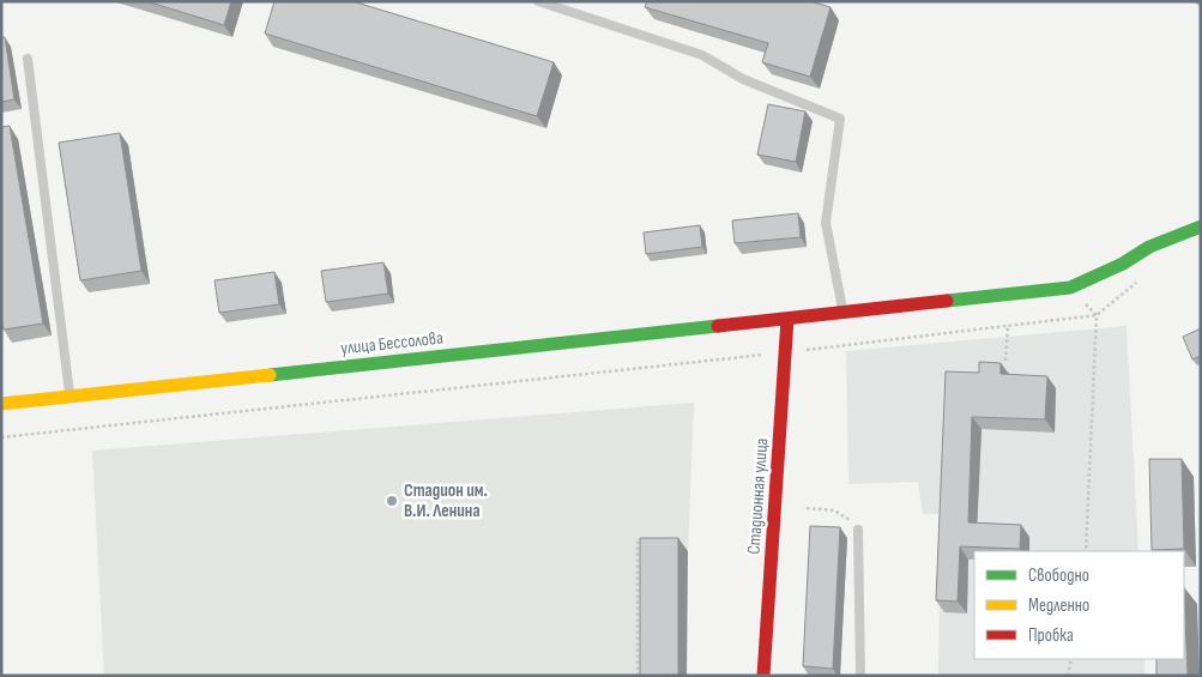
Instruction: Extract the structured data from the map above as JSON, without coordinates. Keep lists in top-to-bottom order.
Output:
{
  "streets": {
    "main road": ["улица Бессолова", "Стадионная улица"]
  },
  "crossings": [
    ["улица Бессолова", "Стадионная улица"]
  ],
  "places": ["Стадион им. В.И. Ленина"],
  "legend": ["Свободно", "Медленно", "Пробка"]
}
